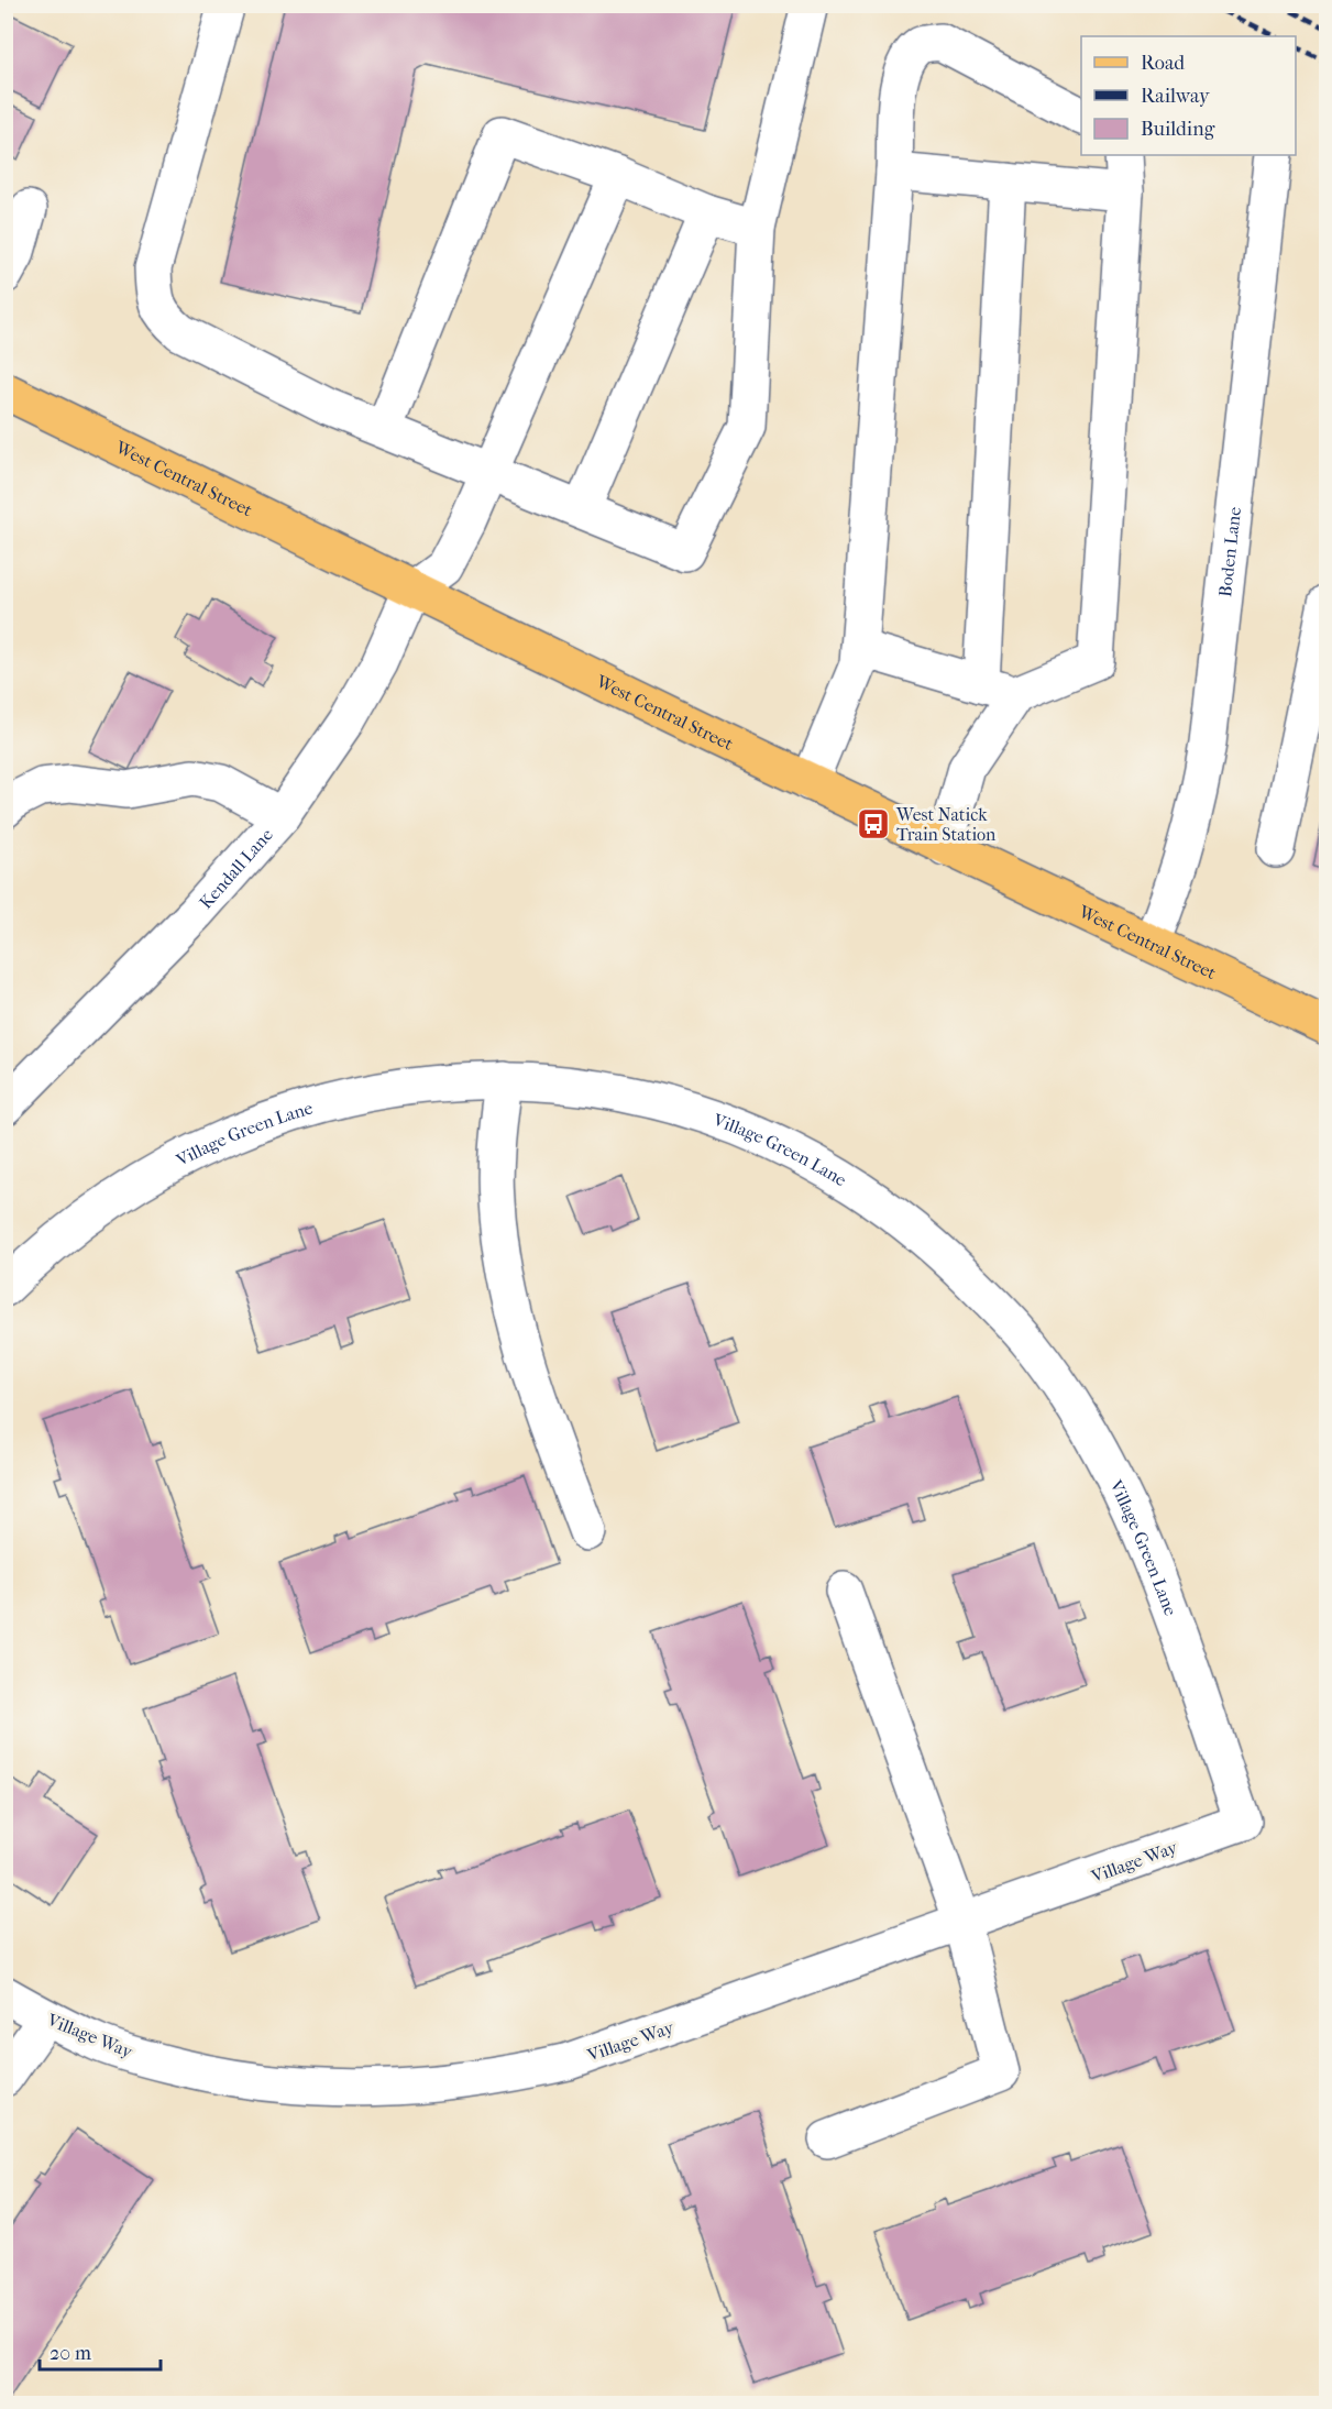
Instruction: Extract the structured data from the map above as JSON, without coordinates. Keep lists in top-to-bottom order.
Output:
{
  "streets": {
    "main road": ["West Central Street"],
    "street": [
      "Boden Lane",
      "Kendall Lane",
      "Village Green Lane",
      "Village Way"
    ]
  },
  "crossings": [
    ["West Central Street", "Boden Lane"],
    ["West Central Street", "Kendall Lane"],
    ["Village Green Lane", "Village Way"]
  ],
  "places": {
    "bus stop": ["West Natick Train Station"]
  },
  "legend": ["Road", "Railway", "Building"],
  "scale_bar": "20 m"
}
